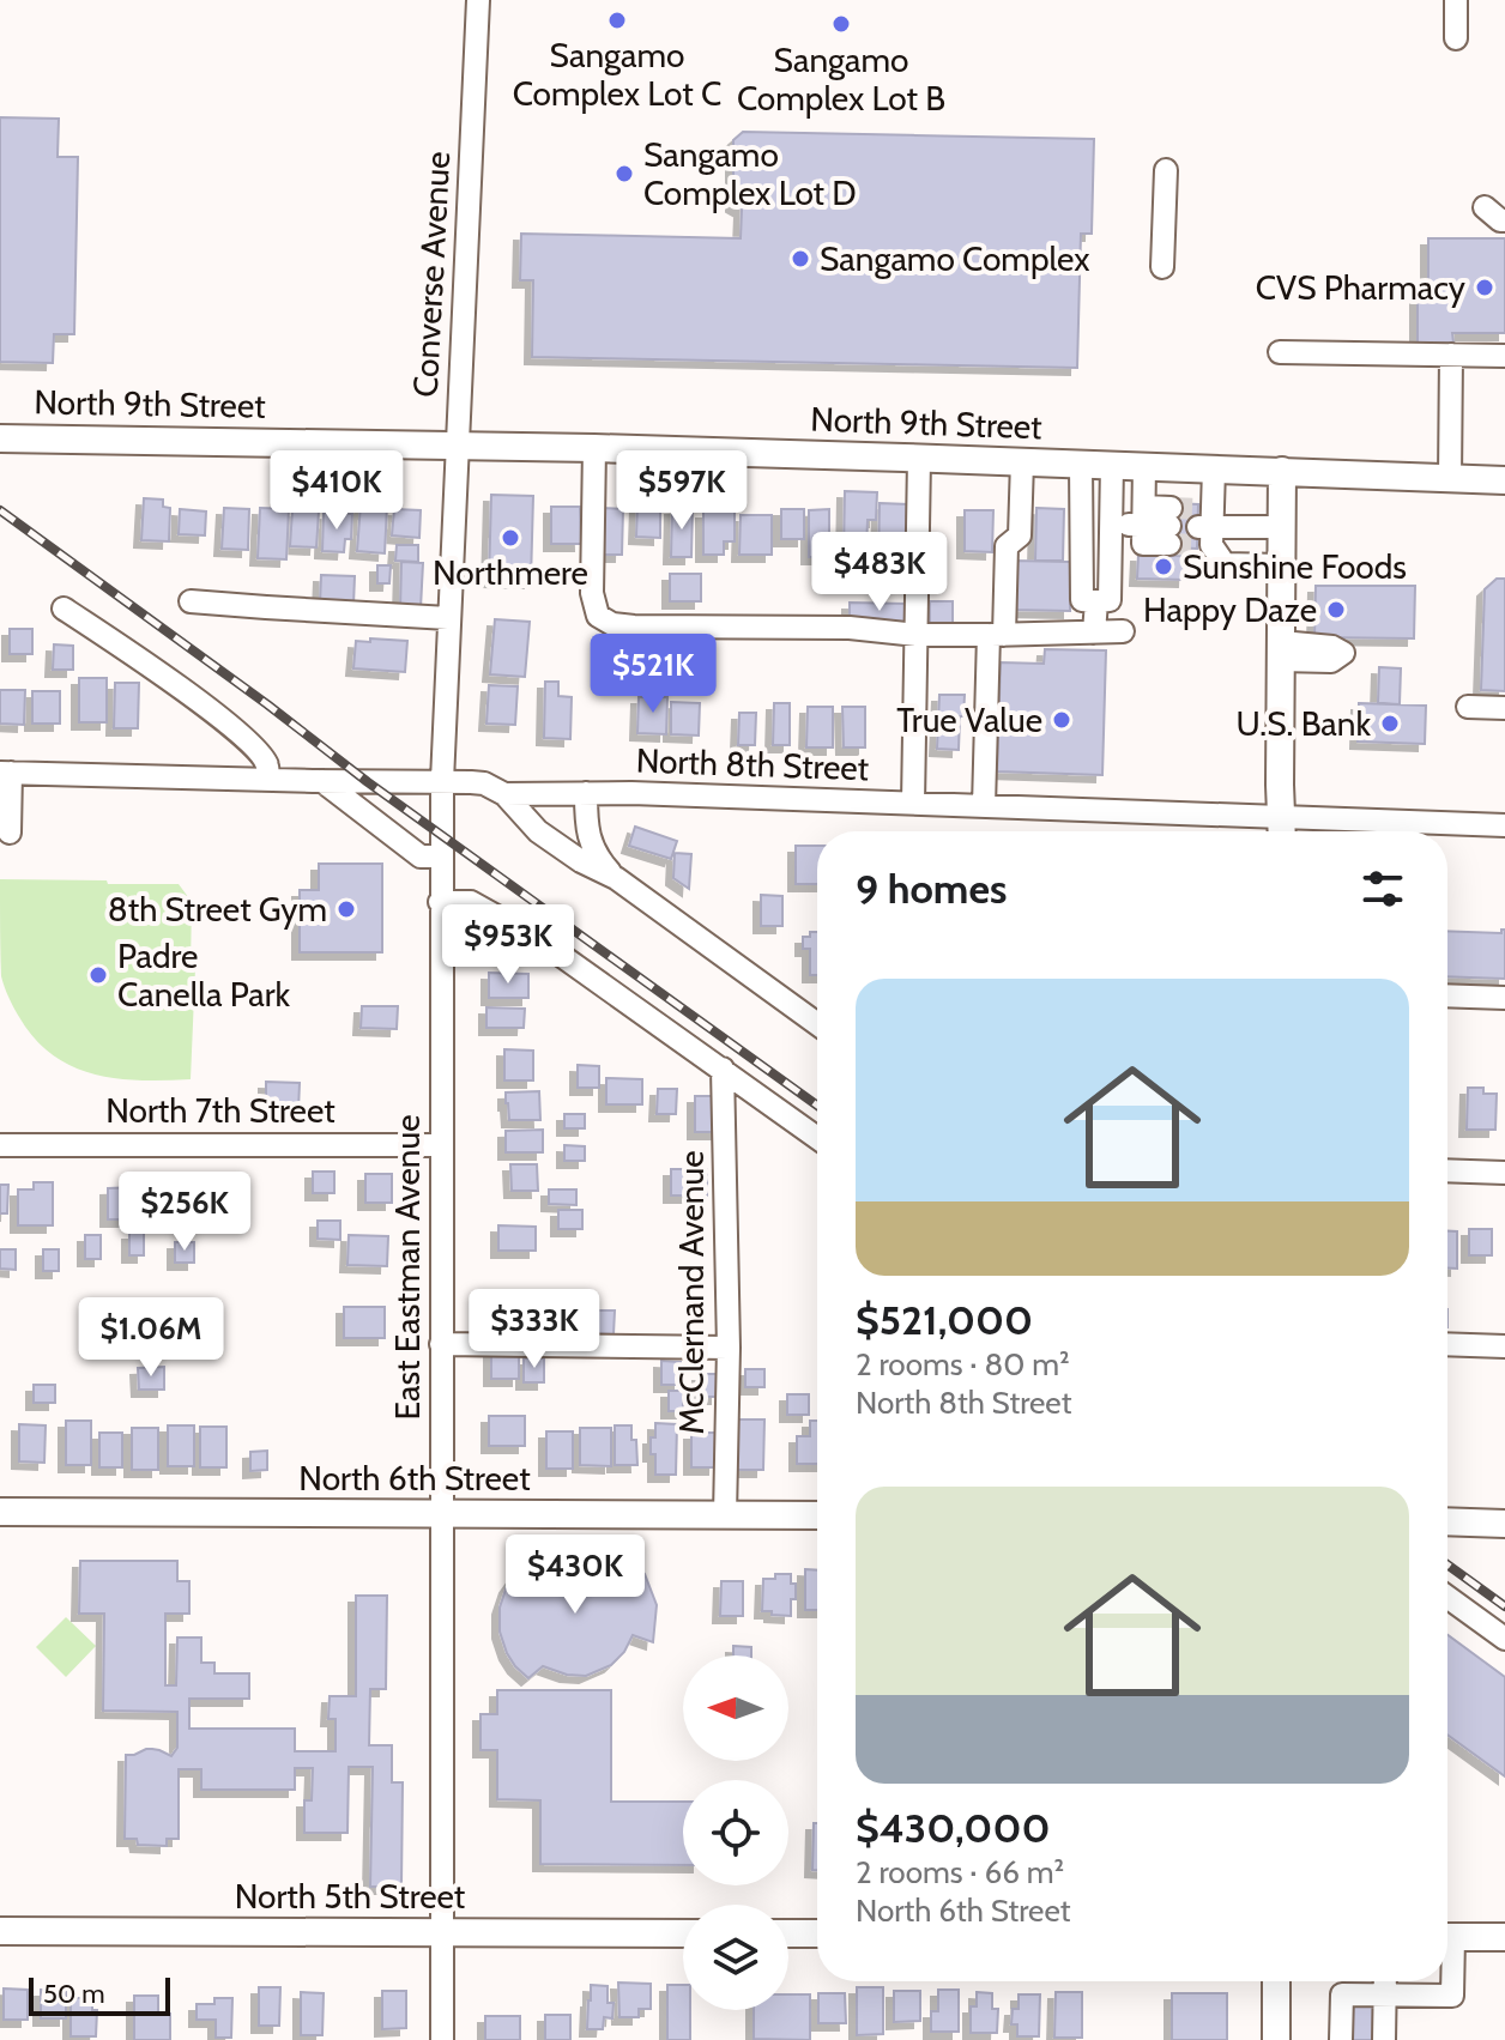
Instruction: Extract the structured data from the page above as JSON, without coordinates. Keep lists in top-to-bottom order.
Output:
{
  "streets": {
    "main road": ["North 9th Street", "North 6th Street", "North 5th Street"],
    "street": [
      "Converse Avenue",
      "North 8th Street",
      "North 7th Street",
      "East Eastman Avenue",
      "McClernand Avenue"
    ]
  },
  "crossings": [
    ["Converse Avenue", "North 9th Street"],
    ["Converse Avenue", "North 8th Street"],
    ["Converse Avenue", "East Eastman Avenue"],
    ["North 8th Street", "East Eastman Avenue"],
    ["North 7th Street", "East Eastman Avenue"],
    ["East Eastman Avenue", "North 6th Street"],
    ["East Eastman Avenue", "North 5th Street"],
    ["McClernand Avenue", "North 6th Street"]
  ],
  "places": [
    "Sangamo Complex Lot C",
    "Sangamo Complex Lot B",
    "Sangamo Complex Lot D",
    "Sangamo Complex",
    "CVS Pharmacy",
    "Northmere",
    "Sunshine Foods",
    "Happy Daze",
    "True Value",
    "U.S. Bank",
    "8th Street Gym",
    "Padre Canella Park"
  ],
  "scale_bar": "50 m",
  "north": "left",
  "page": {
    "price": [
      "$410K",
      "$597K",
      "$483K",
      "$521K",
      "$953K",
      "$256K",
      "$333K",
      "$1.06M",
      "$430K"
    ],
    "heading": "9 homes",
    "list": [
      {
        "name": "$521,000",
        "note": "2 rooms · 80 m² · North 8th Street"
      },
      {
        "name": "$430,000",
        "note": "2 rooms · 66 m² · North 6th Street"
      }
    ],
    "scale": "50 m"
  }
}
